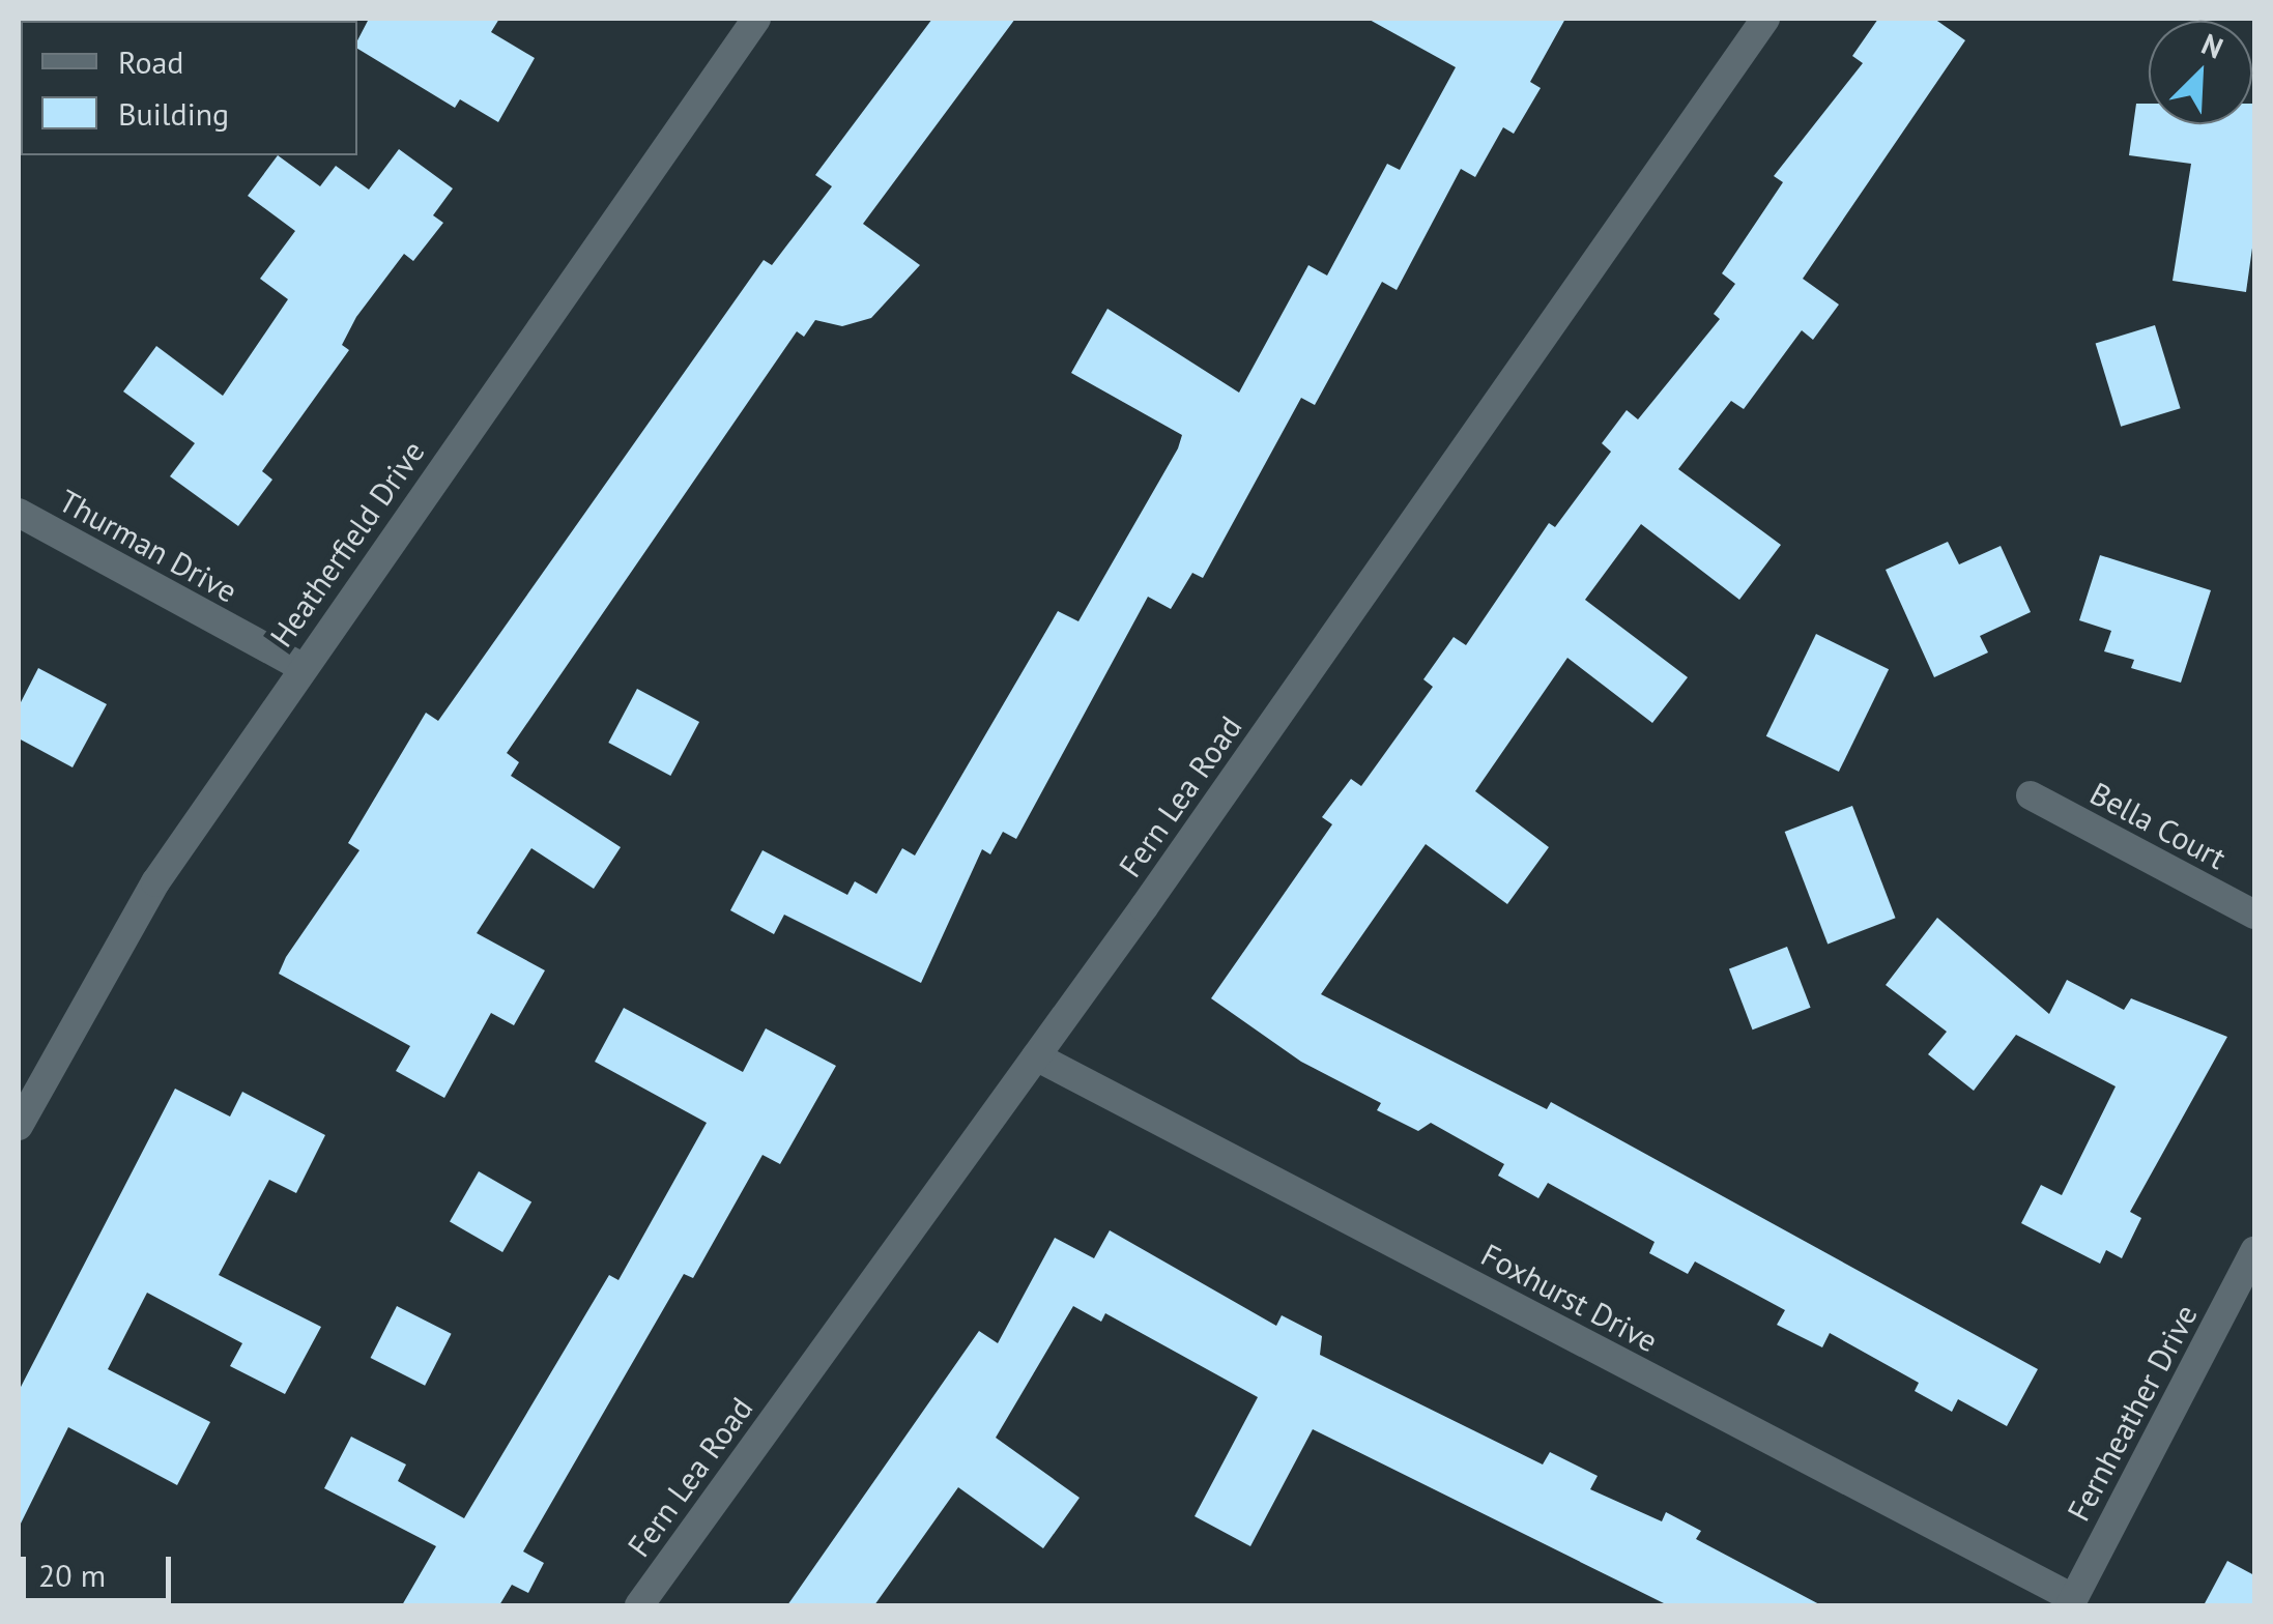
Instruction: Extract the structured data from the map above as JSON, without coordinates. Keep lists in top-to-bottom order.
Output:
{
  "streets": {
    "street": [
      "Heatherfield Drive",
      "Thurman Drive",
      "Fern Lea Road",
      "Bella Court",
      "Foxhurst Drive",
      "Fernheather Drive"
    ]
  },
  "crossings": [
    ["Heatherfield Drive", "Thurman Drive"],
    ["Fern Lea Road", "Foxhurst Drive"],
    ["Foxhurst Drive", "Fernheather Drive"]
  ],
  "legend": ["Road", "Building"],
  "scale_bar": "20 m",
  "north": "top right"
}
